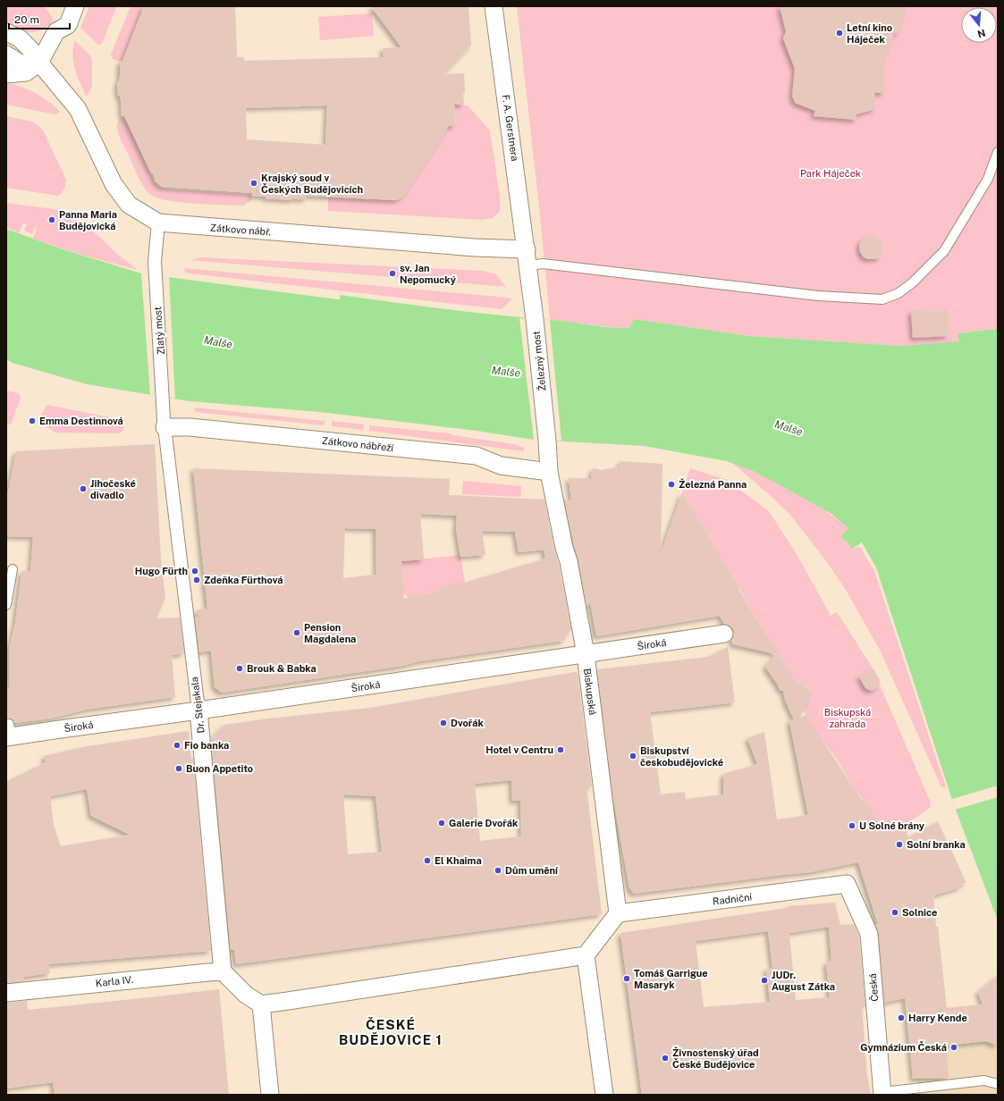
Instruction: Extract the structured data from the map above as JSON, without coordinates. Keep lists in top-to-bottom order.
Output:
{
  "streets": {
    "street": [
      "F. A. Gerstnera",
      "Zátkovo nábř.",
      "Zlatý most",
      "Železný most",
      "Zátkovo nábřeží",
      "Široká",
      "Biskupská",
      "Dr. Stejskala",
      "Radniční",
      "Karla IV.",
      "Česká"
    ]
  },
  "crossings": [
    ["F. A. Gerstnera", "Zátkovo nábř."],
    ["F. A. Gerstnera", "Železný most"],
    ["Zátkovo nábř.", "Zlatý most"],
    ["Zátkovo nábř.", "Železný most"],
    ["Zlatý most", "Zátkovo nábřeží"],
    ["Zlatý most", "Dr. Stejskala"],
    ["Železný most", "Zátkovo nábřeží"],
    ["Železný most", "Biskupská"],
    ["Zátkovo nábřeží", "Biskupská"],
    ["Zátkovo nábřeží", "Dr. Stejskala"],
    ["Široká", "Biskupská"],
    ["Široká", "Dr. Stejskala"],
    ["Biskupská", "Radniční"],
    ["Dr. Stejskala", "Karla IV."],
    ["Radniční", "Česká"]
  ],
  "districts": ["ČESKÉ BUDĚJOVICE 1"],
  "water": ["Malše"],
  "parks": ["Park Háječek", "Biskupská zahrada"],
  "places": [
    "Letní kino Háječek",
    "Krajský soud v Českých Budějovicích",
    "Panna Maria Budějovická",
    "sv. Jan Nepomucký",
    "Emma Destinnová",
    "Železná Panna",
    "Jihočeské divadlo",
    "Hugo Fürth",
    "Zdeňka Fürthová",
    "Pension Magdalena",
    "Brouk & Babka",
    "Dvořák",
    "Fio banka",
    "Hotel v Centru",
    "Biskupství českobudějovické",
    "Buon Appetito",
    "Galerie Dvořák",
    "U Solné brány",
    "Solní branka",
    "El Khaima",
    "Dům umění",
    "Solnice",
    "Tomáš Garrigue Masaryk",
    "JUDr. August Zátka",
    "Harry Kende",
    "Gymnázium Česká",
    "Živnostenský úřad České Budějovice"
  ],
  "scale_bar": "20 m",
  "north": "bottom"
}
